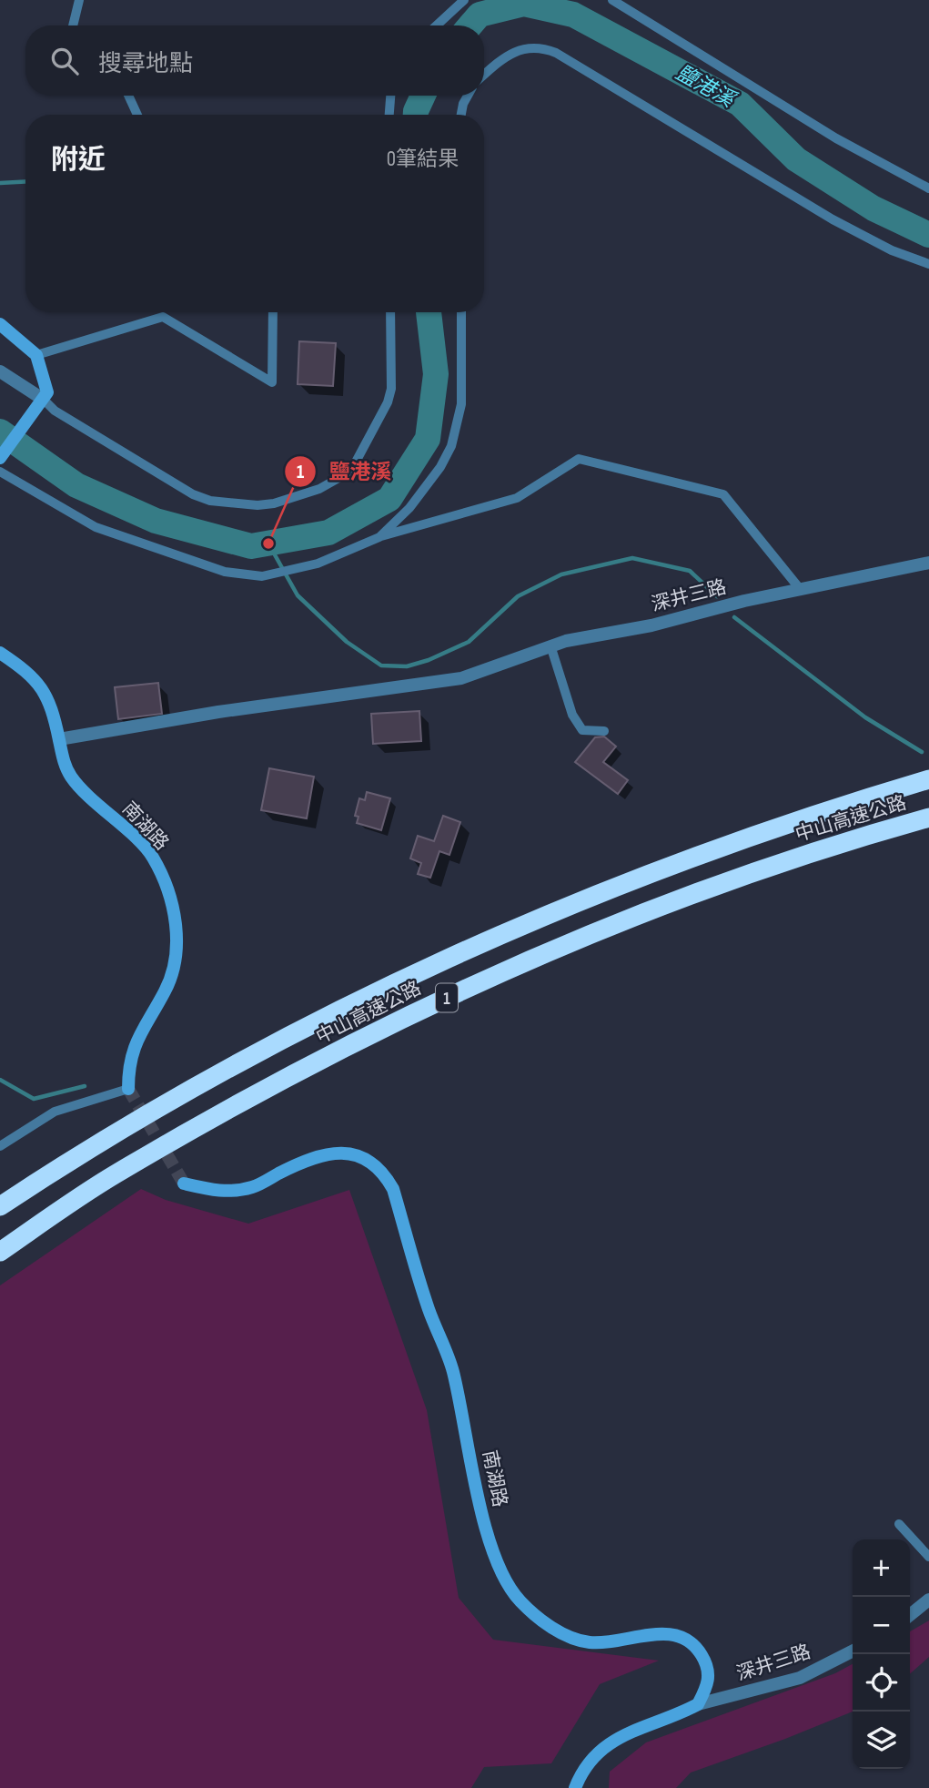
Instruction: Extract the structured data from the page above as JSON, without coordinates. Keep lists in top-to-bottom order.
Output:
{
  "streets": {
    "highway": ["中山高速公路", "1"],
    "street": ["深井三路", "南湖路"]
  },
  "crossings": [
    ["深井三路", "南湖路"]
  ],
  "water": ["鹽港溪"],
  "places": ["鹽港溪"],
  "page": {
    "search": "搜尋地點",
    "heading": ["附近", "0筆結果"],
    "map_buttons": ["+", "−"]
  }
}
